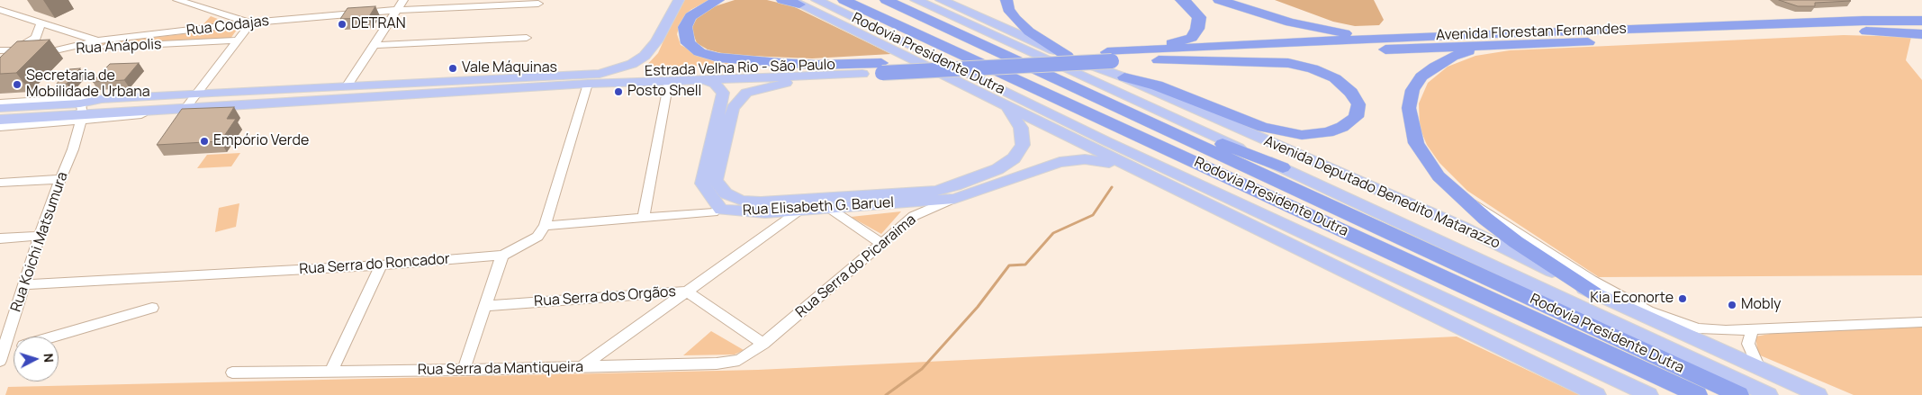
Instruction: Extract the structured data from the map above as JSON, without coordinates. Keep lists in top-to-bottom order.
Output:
{
  "streets": {
    "highway": ["Avenida Florestan Fernandes", "Rodovia Presidente Dutra", "Estrada Velha Rio - São Paulo"],
    "main road": ["Avenida Deputado Benedito Matarazzo", "Rua Elisabeth G. Baruel"],
    "street": [
      "Rua Codajas",
      "Rua Anápolis",
      "Rua Koichi Matsumura",
      "Rua Serra do Roncador",
      "Rua Serra do Picaraima",
      "Rua Serra dos Orgãos",
      "Rua Serra da Mantiqueira"
    ]
  },
  "crossings": [
    ["Rua Codajas", "Rua Anápolis"],
    ["Estrada Velha Rio - São Paulo", "Rua Koichi Matsumura"],
    ["Rua Elisabeth G. Baruel", "Rua Serra do Picaraima"],
    ["Rua Koichi Matsumura", "Rua Serra do Roncador"],
    ["Rua Serra do Picaraima", "Rua Serra dos Orgãos"],
    ["Rua Serra do Picaraima", "Rua Serra da Mantiqueira"],
    ["Rua Serra dos Orgãos", "Rua Serra da Mantiqueira"]
  ],
  "places": [
    "DETRAN",
    "Vale Máquinas",
    "Secretaria de Mobilidade Urbana",
    "Posto Shell",
    "Empório Verde",
    "Kia Econorte",
    "Mobly"
  ],
  "north": "right"
}
